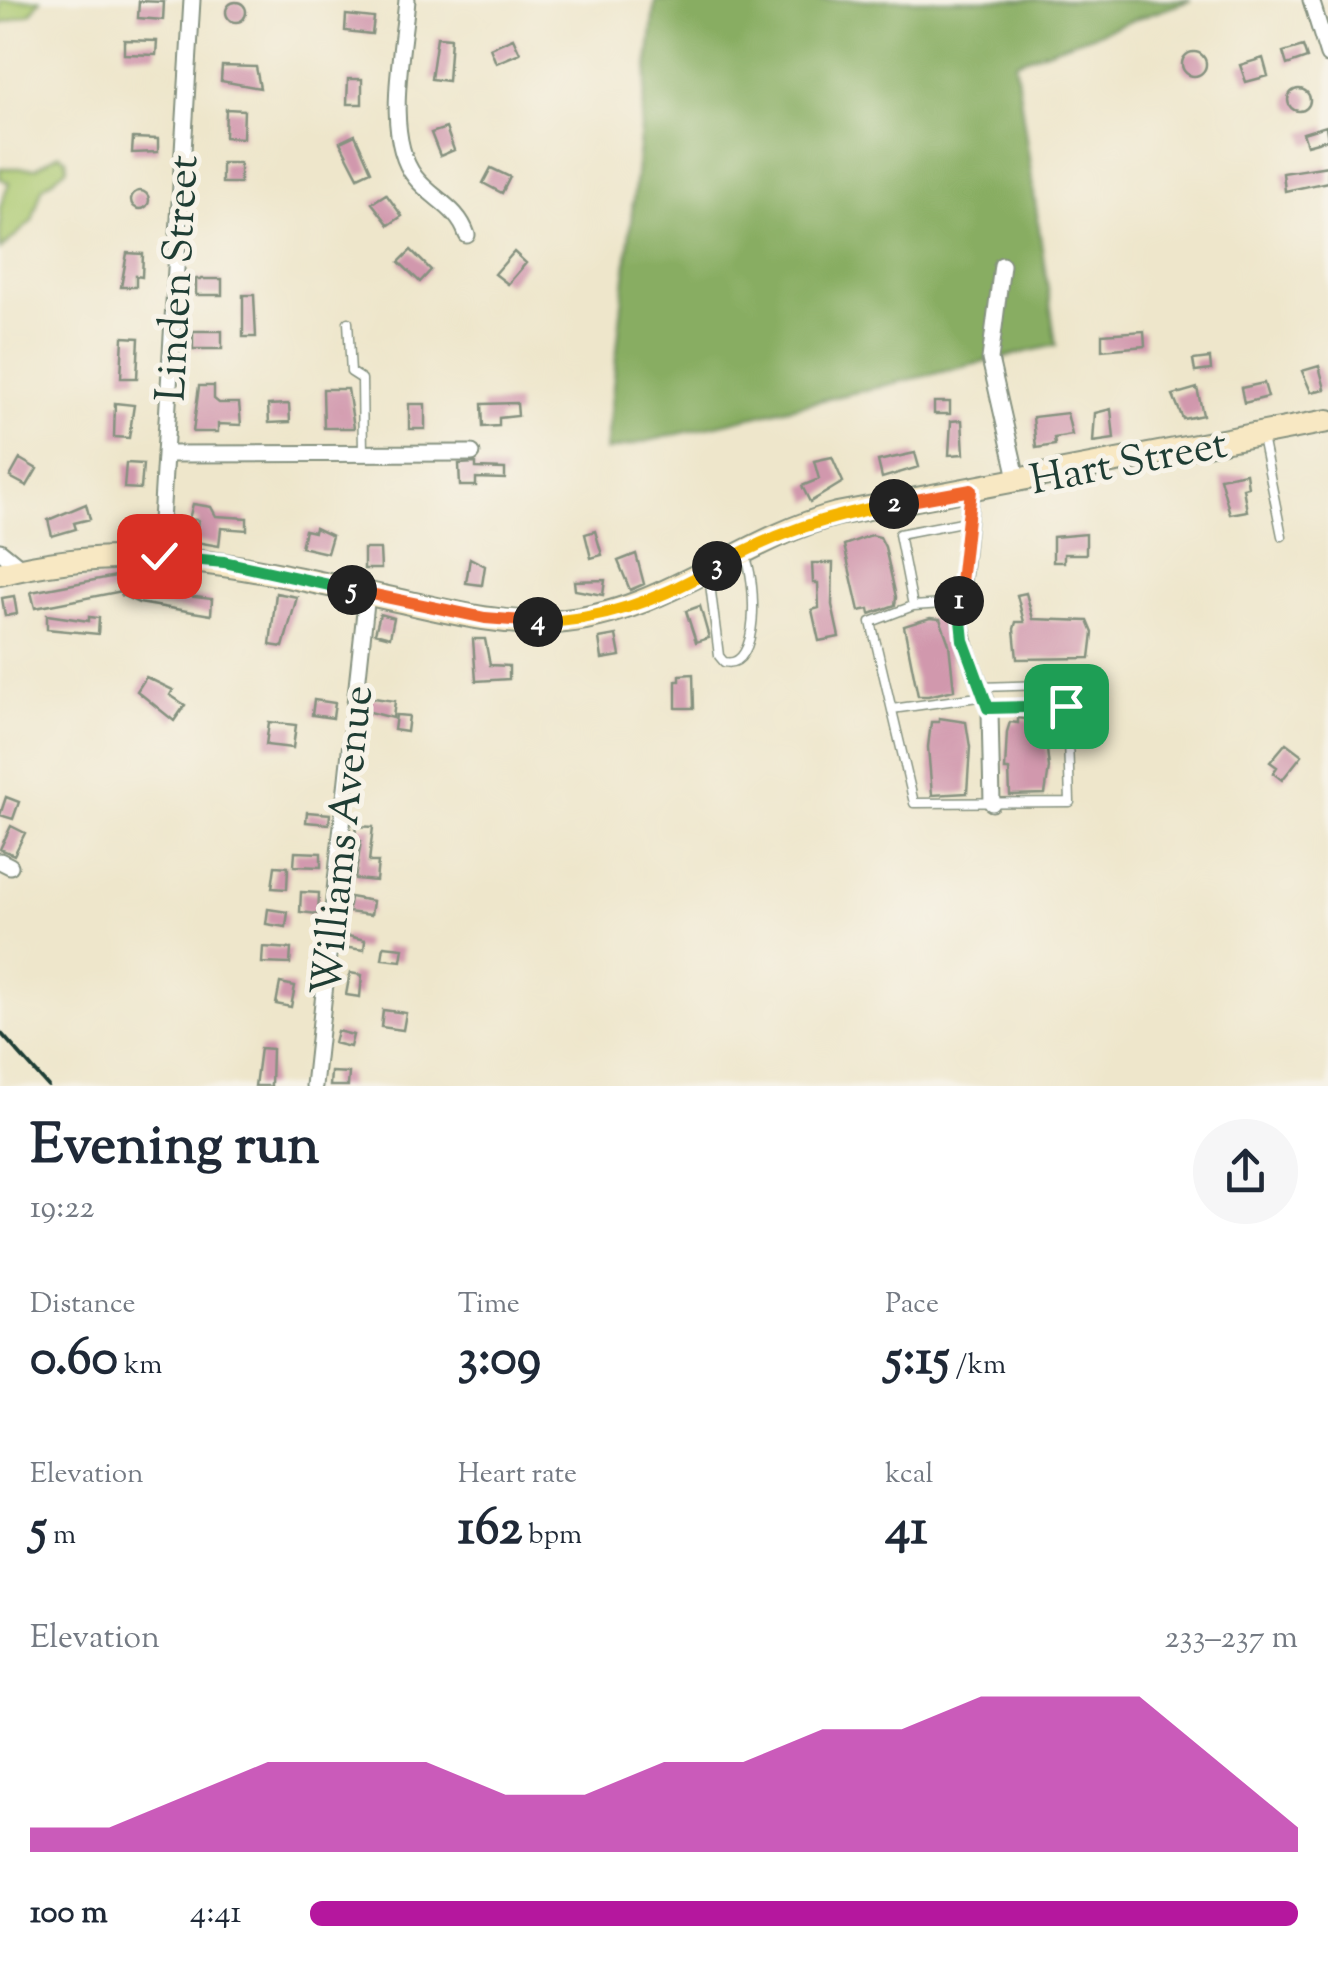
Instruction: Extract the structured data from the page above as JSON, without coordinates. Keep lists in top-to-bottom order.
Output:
{
  "streets": {
    "main road": ["Hart Street"],
    "street": ["Linden Street", "Williams Avenue"]
  },
  "crossings": [
    ["Linden Street", "Hart Street"],
    ["Hart Street", "Williams Avenue"]
  ],
  "page": {
    "pins": [
      "2",
      "3",
      "5",
      "1",
      "4"
    ],
    "heading": ["Evening run", "19:22"],
    "stats": [
      ["Distance", "0.60 km"],
      ["Time", "3:09"],
      ["Pace", "5:15 /km"],
      ["Elevation", "5 m"],
      ["Heart rate", "162 bpm"],
      ["kcal", "41"]
    ],
    "chart": ["Elevation", "233–237 m"],
    "list": [
      {
        "name": "100 m",
        "note": "4:41"
      }
    ]
  }
}
